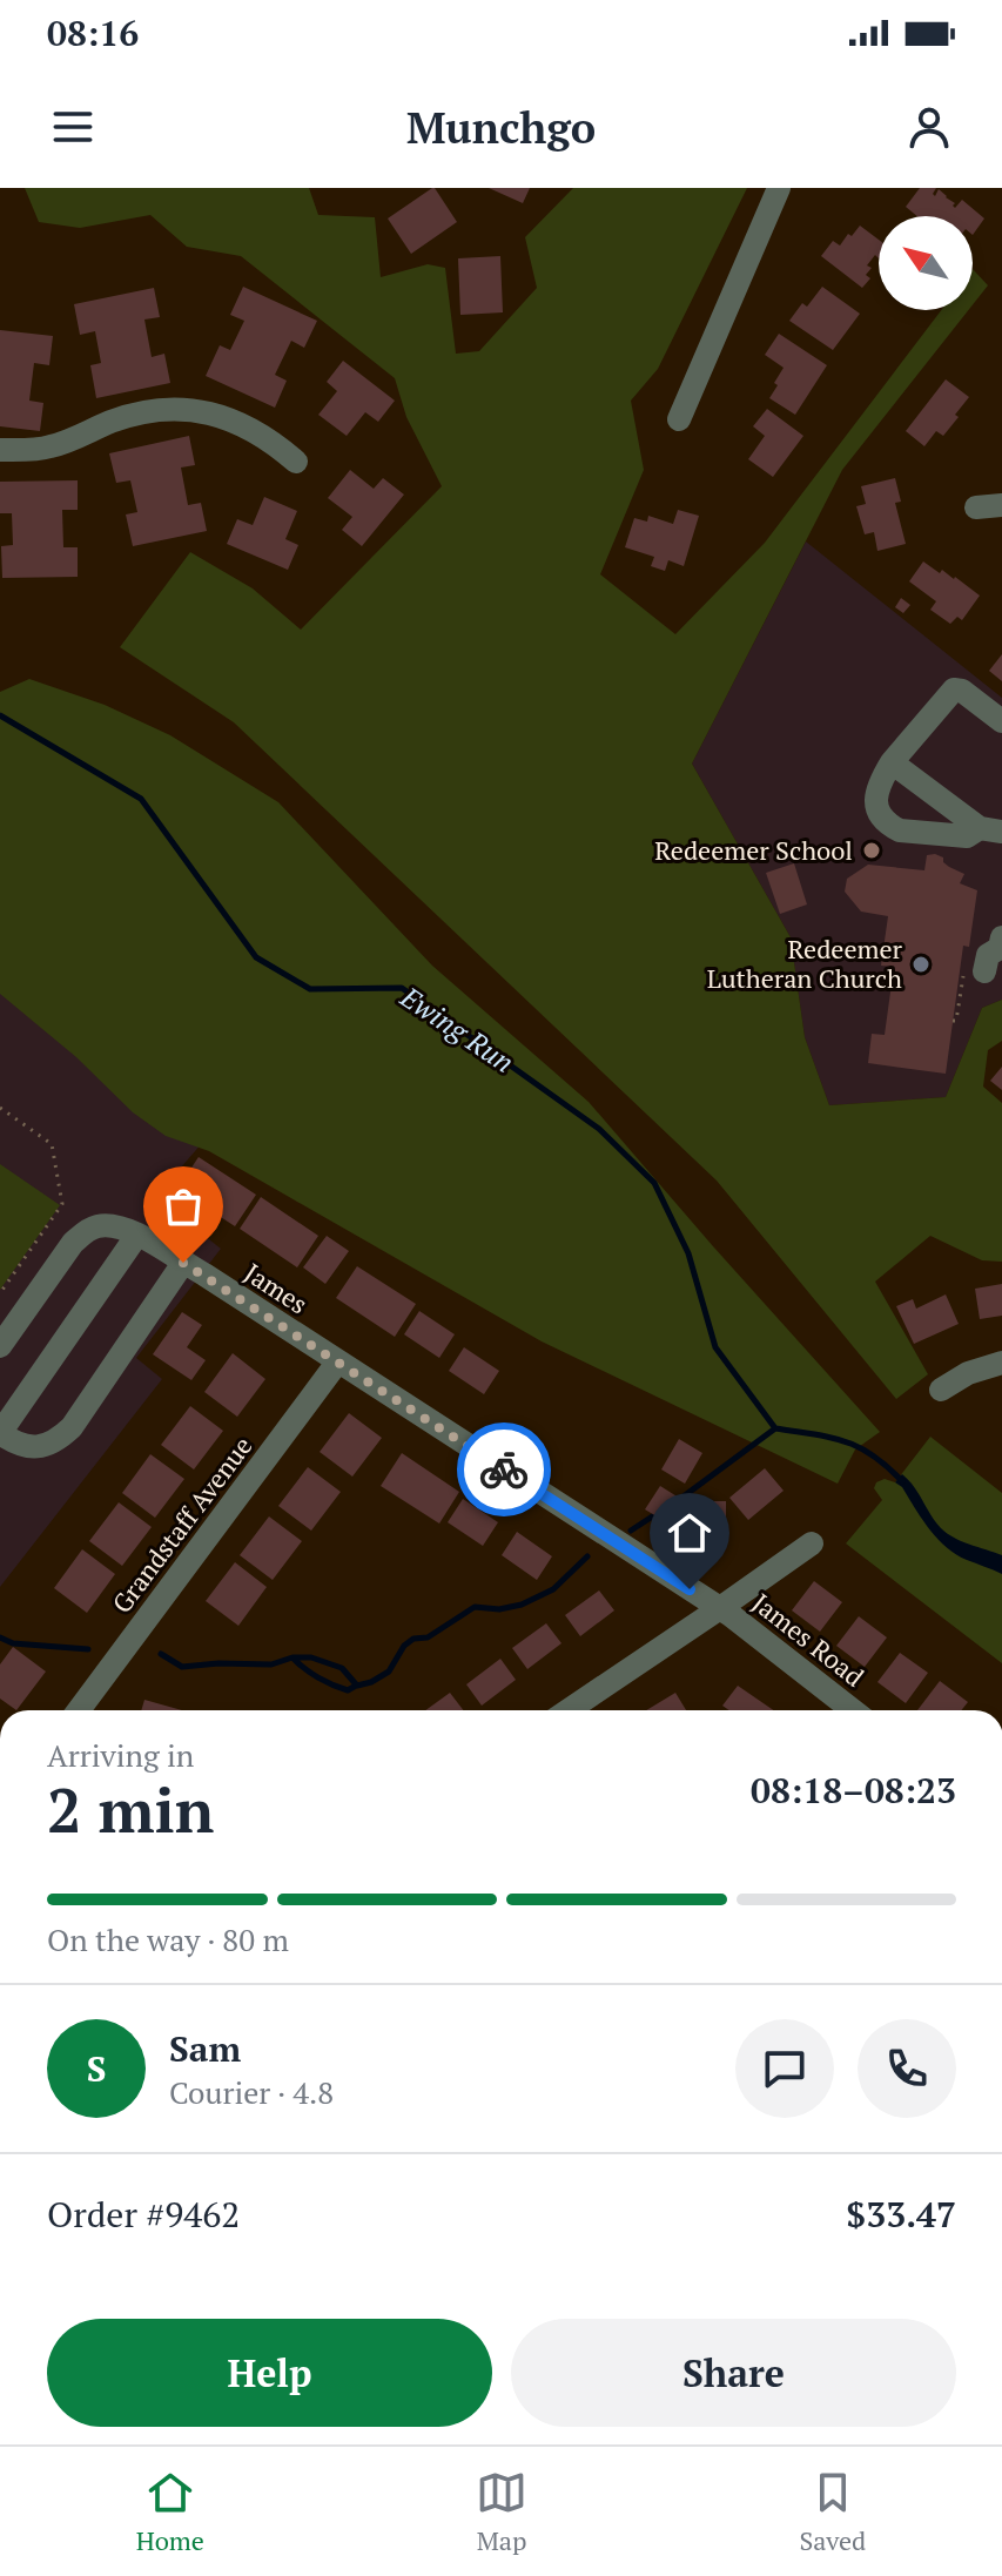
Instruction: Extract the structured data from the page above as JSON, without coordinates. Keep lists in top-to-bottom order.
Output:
{
  "streets": {
    "street": ["James", "Grandstaff Avenue", "James Road"]
  },
  "crossings": [
    ["James", "Grandstaff Avenue"],
    ["James", "James Road"],
    ["Grandstaff Avenue", "James Road"]
  ],
  "water": ["Ewing Run"],
  "places": ["Redeemer School", "Redeemer Lutheran Church"],
  "north": "top left",
  "page": {
    "status": "08:16",
    "header": "Munchgo",
    "heading": ["2 min", "Arriving in", "08:18–08:23"],
    "panel": [
      "Sam",
      "Courier · 4.8",
      "Order #9462",
      "$33.47"
    ],
    "bar": "On the way · 80 m",
    "round": "S",
    "buttons": ["Help", "Share"],
    "tabs": ["Home", "Map", "Saved"]
  }
}
